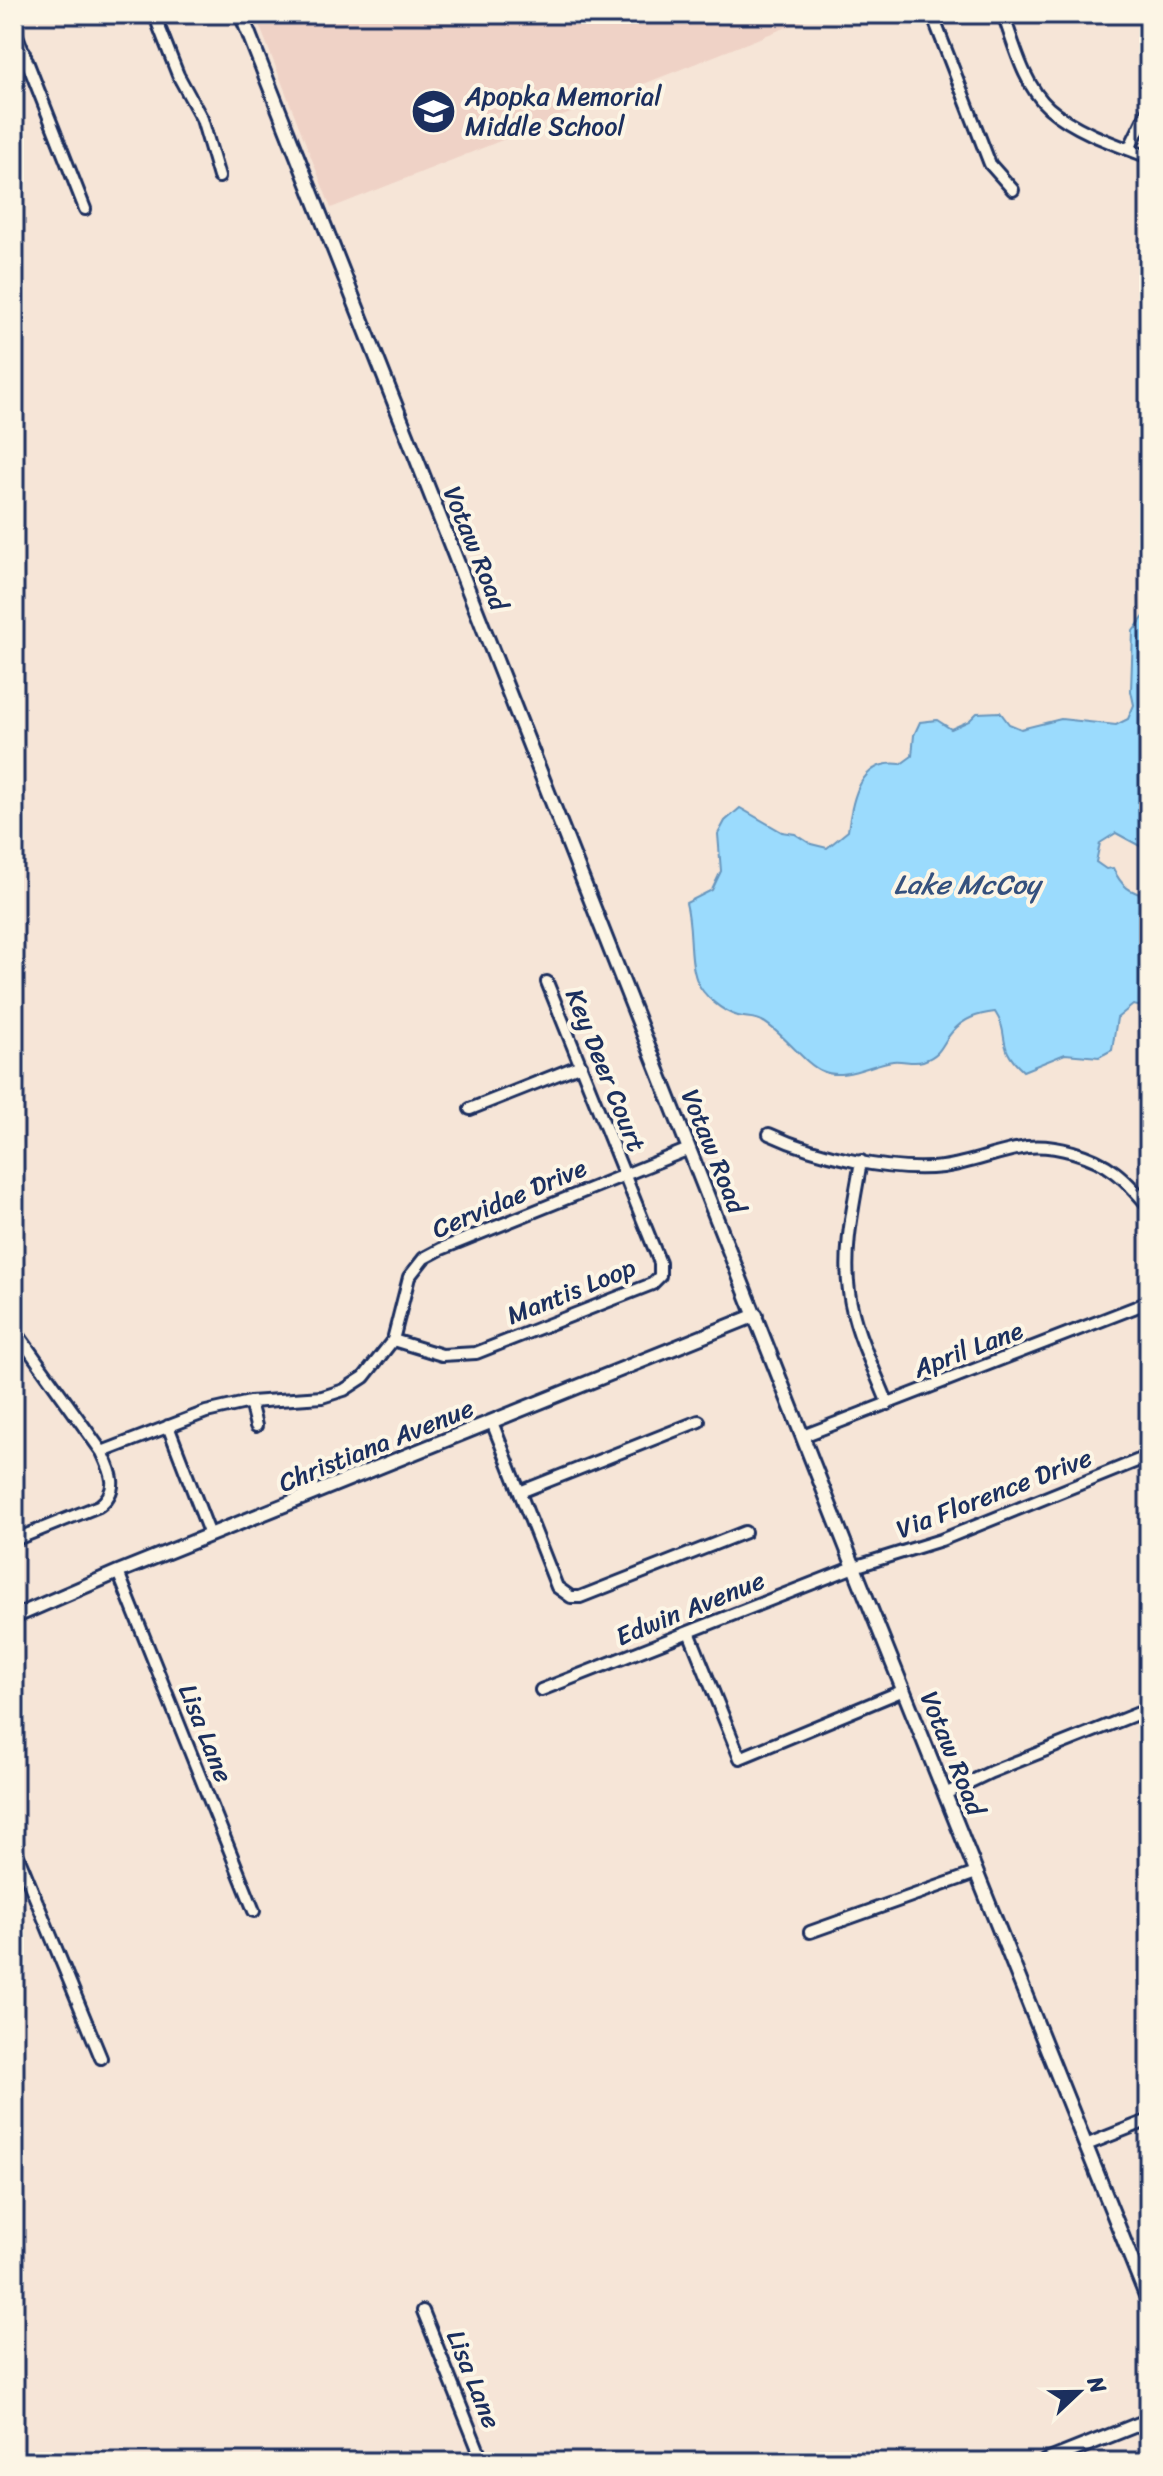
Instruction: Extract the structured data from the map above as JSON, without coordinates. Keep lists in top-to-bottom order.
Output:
{
  "streets": {
    "street": [
      "Votaw Road",
      "Key Deer Court",
      "Cervidae Drive",
      "Mantis Loop",
      "April Lane",
      "Christiana Avenue",
      "Via Florence Drive",
      "Edwin Avenue",
      "Lisa Lane"
    ]
  },
  "crossings": [
    ["Votaw Road", "Cervidae Drive"],
    ["Votaw Road", "April Lane"],
    ["Votaw Road", "Christiana Avenue"],
    ["Votaw Road", "Via Florence Drive"],
    ["Votaw Road", "Edwin Avenue"],
    ["Key Deer Court", "Cervidae Drive"],
    ["Key Deer Court", "Mantis Loop"],
    ["Cervidae Drive", "Mantis Loop"],
    ["Christiana Avenue", "Lisa Lane"],
    ["Via Florence Drive", "Edwin Avenue"]
  ],
  "water": ["Lake McCoy"],
  "places": {
    "school or university": ["Apopka Memorial Middle School"]
  },
  "north": "right"
}
